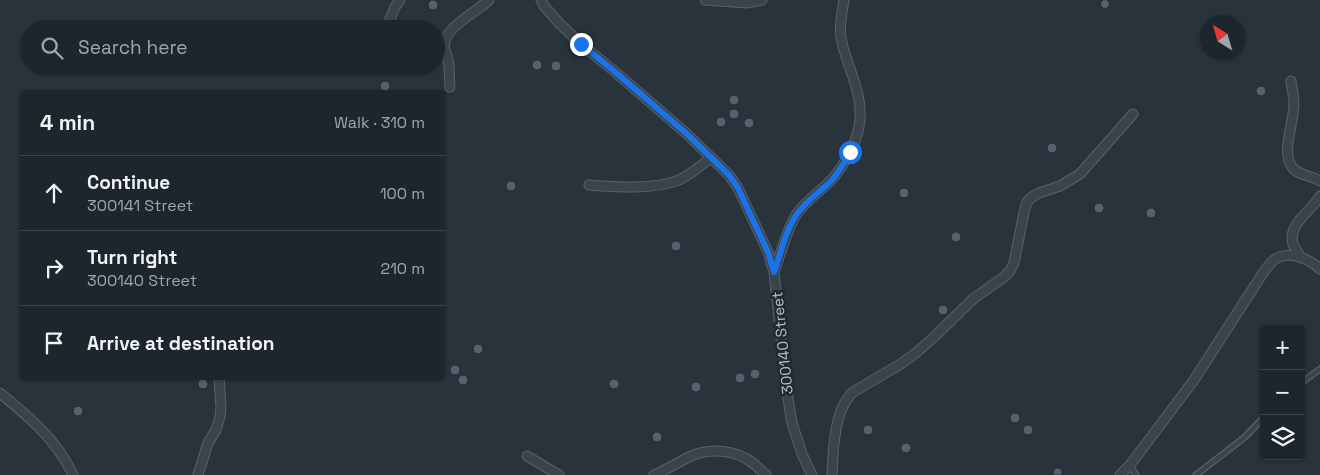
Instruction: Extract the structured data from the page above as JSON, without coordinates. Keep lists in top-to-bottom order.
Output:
{
  "streets": {
    "street": ["300140 Street"]
  },
  "north": "top left",
  "page": {
    "search": "Search here",
    "heading": ["4 min", "Walk · 310 m"],
    "list": [
      ["Continue", "300141 Street", "100 m"],
      ["Turn right", "300140 Street", "210 m"],
      "Arrive at destination"
    ],
    "map_buttons": ["+", "−"]
  }
}
